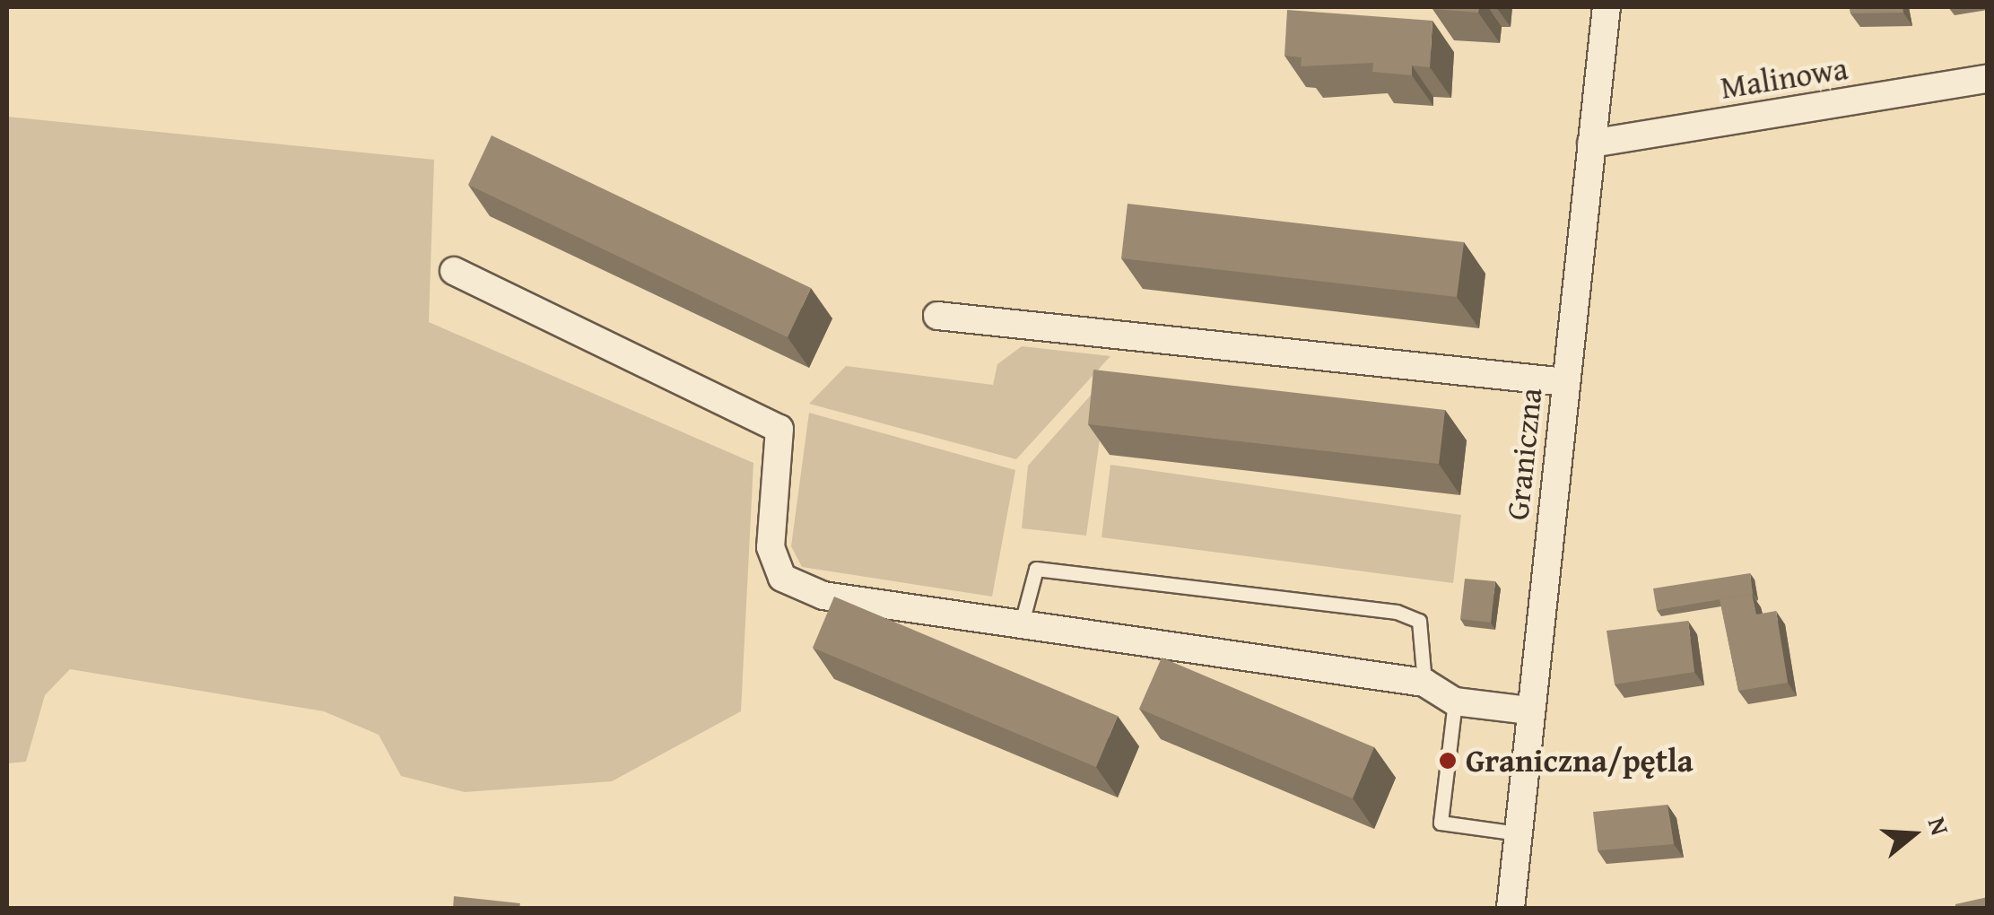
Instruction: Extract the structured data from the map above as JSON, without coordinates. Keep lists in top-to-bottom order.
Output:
{
  "streets": {
    "street": ["Malinowa", "Graniczna"]
  },
  "crossings": [
    ["Malinowa", "Graniczna"]
  ],
  "places": ["Graniczna/pętla"],
  "north": "right"
}
